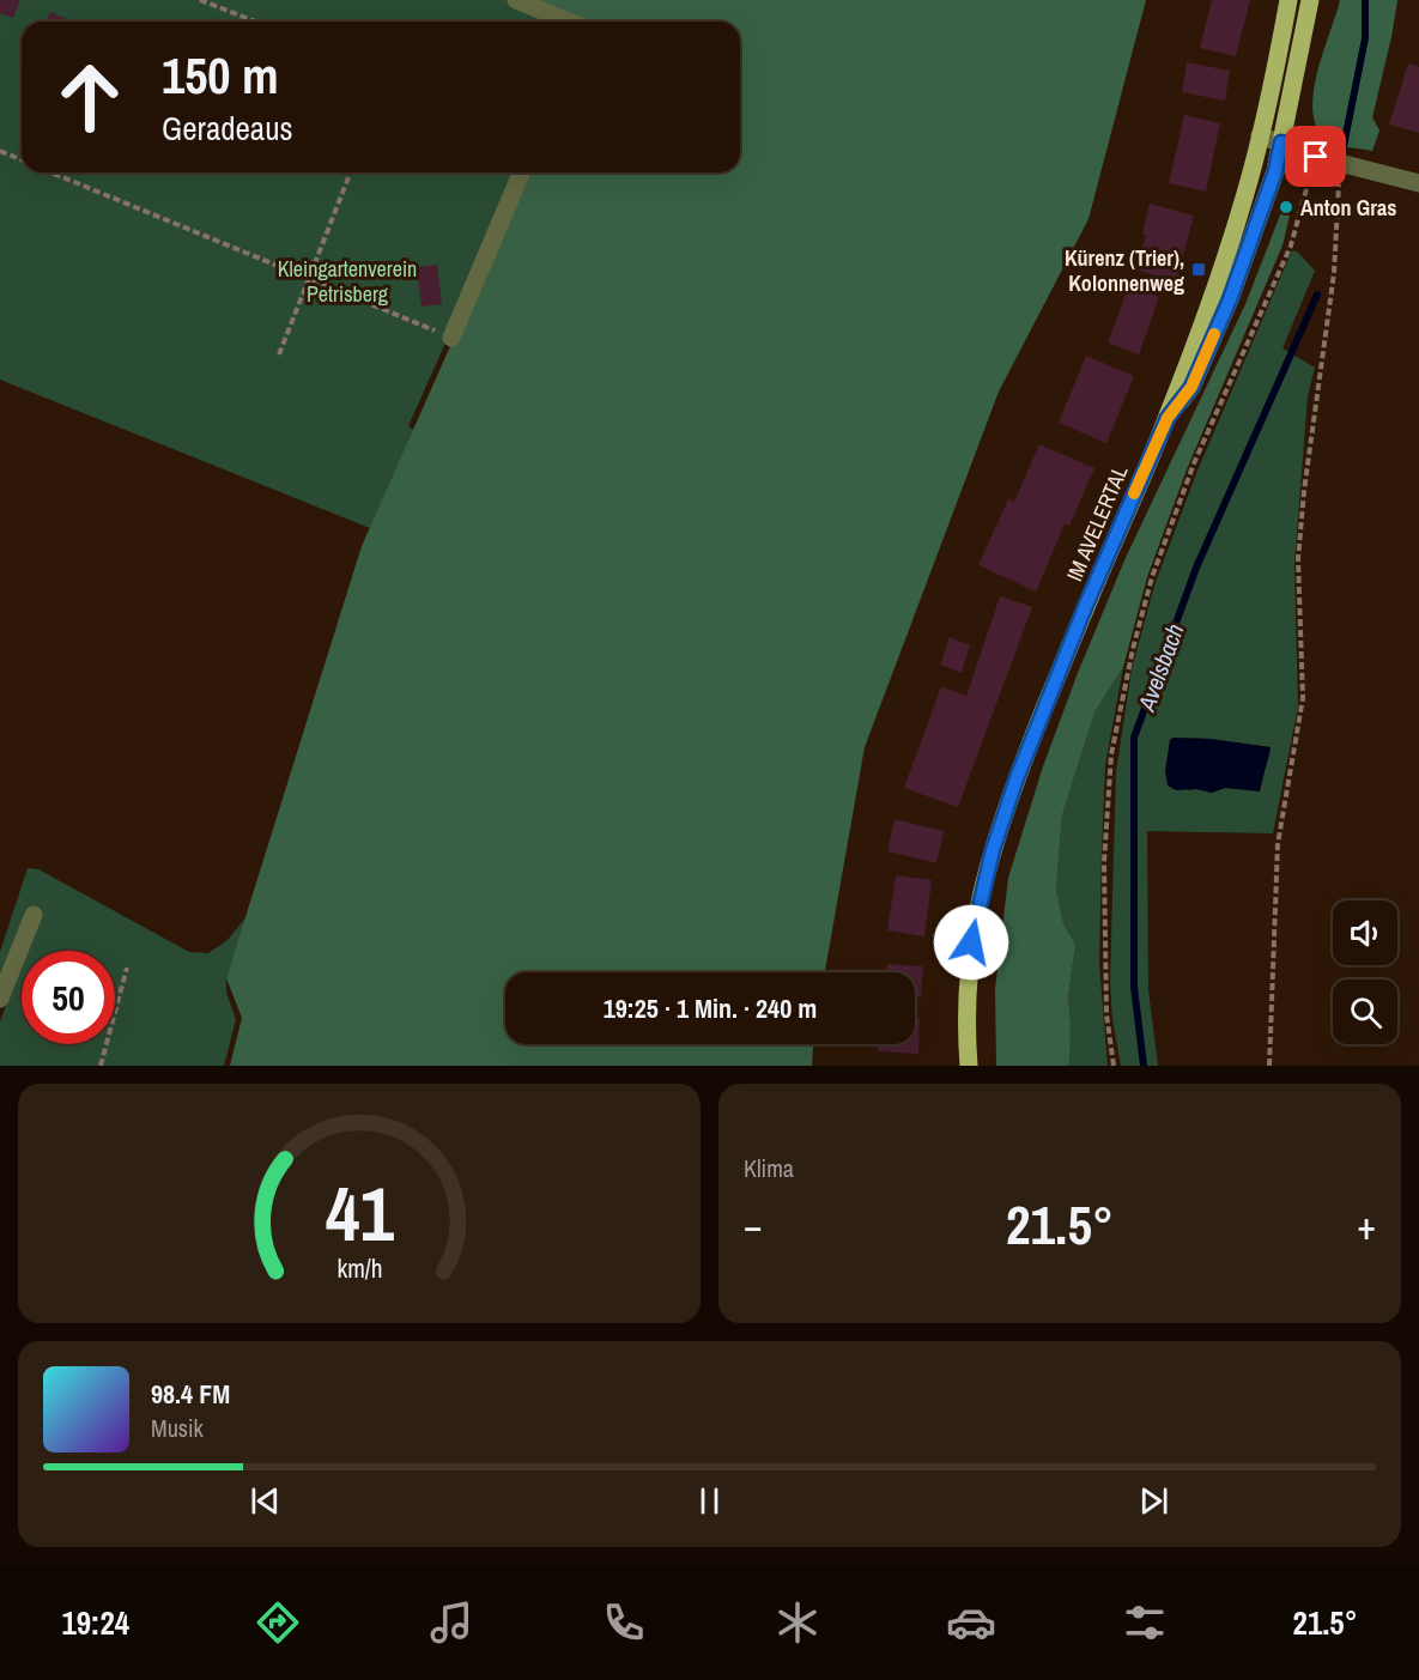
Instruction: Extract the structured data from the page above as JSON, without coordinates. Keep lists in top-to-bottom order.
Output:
{
  "streets": {
    "main road": ["IM AVELERTAL"]
  },
  "water": ["Avelsbach"],
  "parks": ["Kleingartenverein Petrisberg"],
  "places": {
    "other": ["Anton Gras"],
    "transit": ["Kürenz (Trier), Kolonnenweg"]
  },
  "page": {
    "turn": ["150 m", "Geradeaus"],
    "limit": "50",
    "trip": "19:25 · 1 Min. · 240 m",
    "tile": "Klima",
    "heat": ["−", "21.5°", "+"],
    "song": ["98.4 FM", "Musik"],
    "tabs": ["19:24", "21.5°"],
    "gauge": ["41", "km/h"]
  }
}
